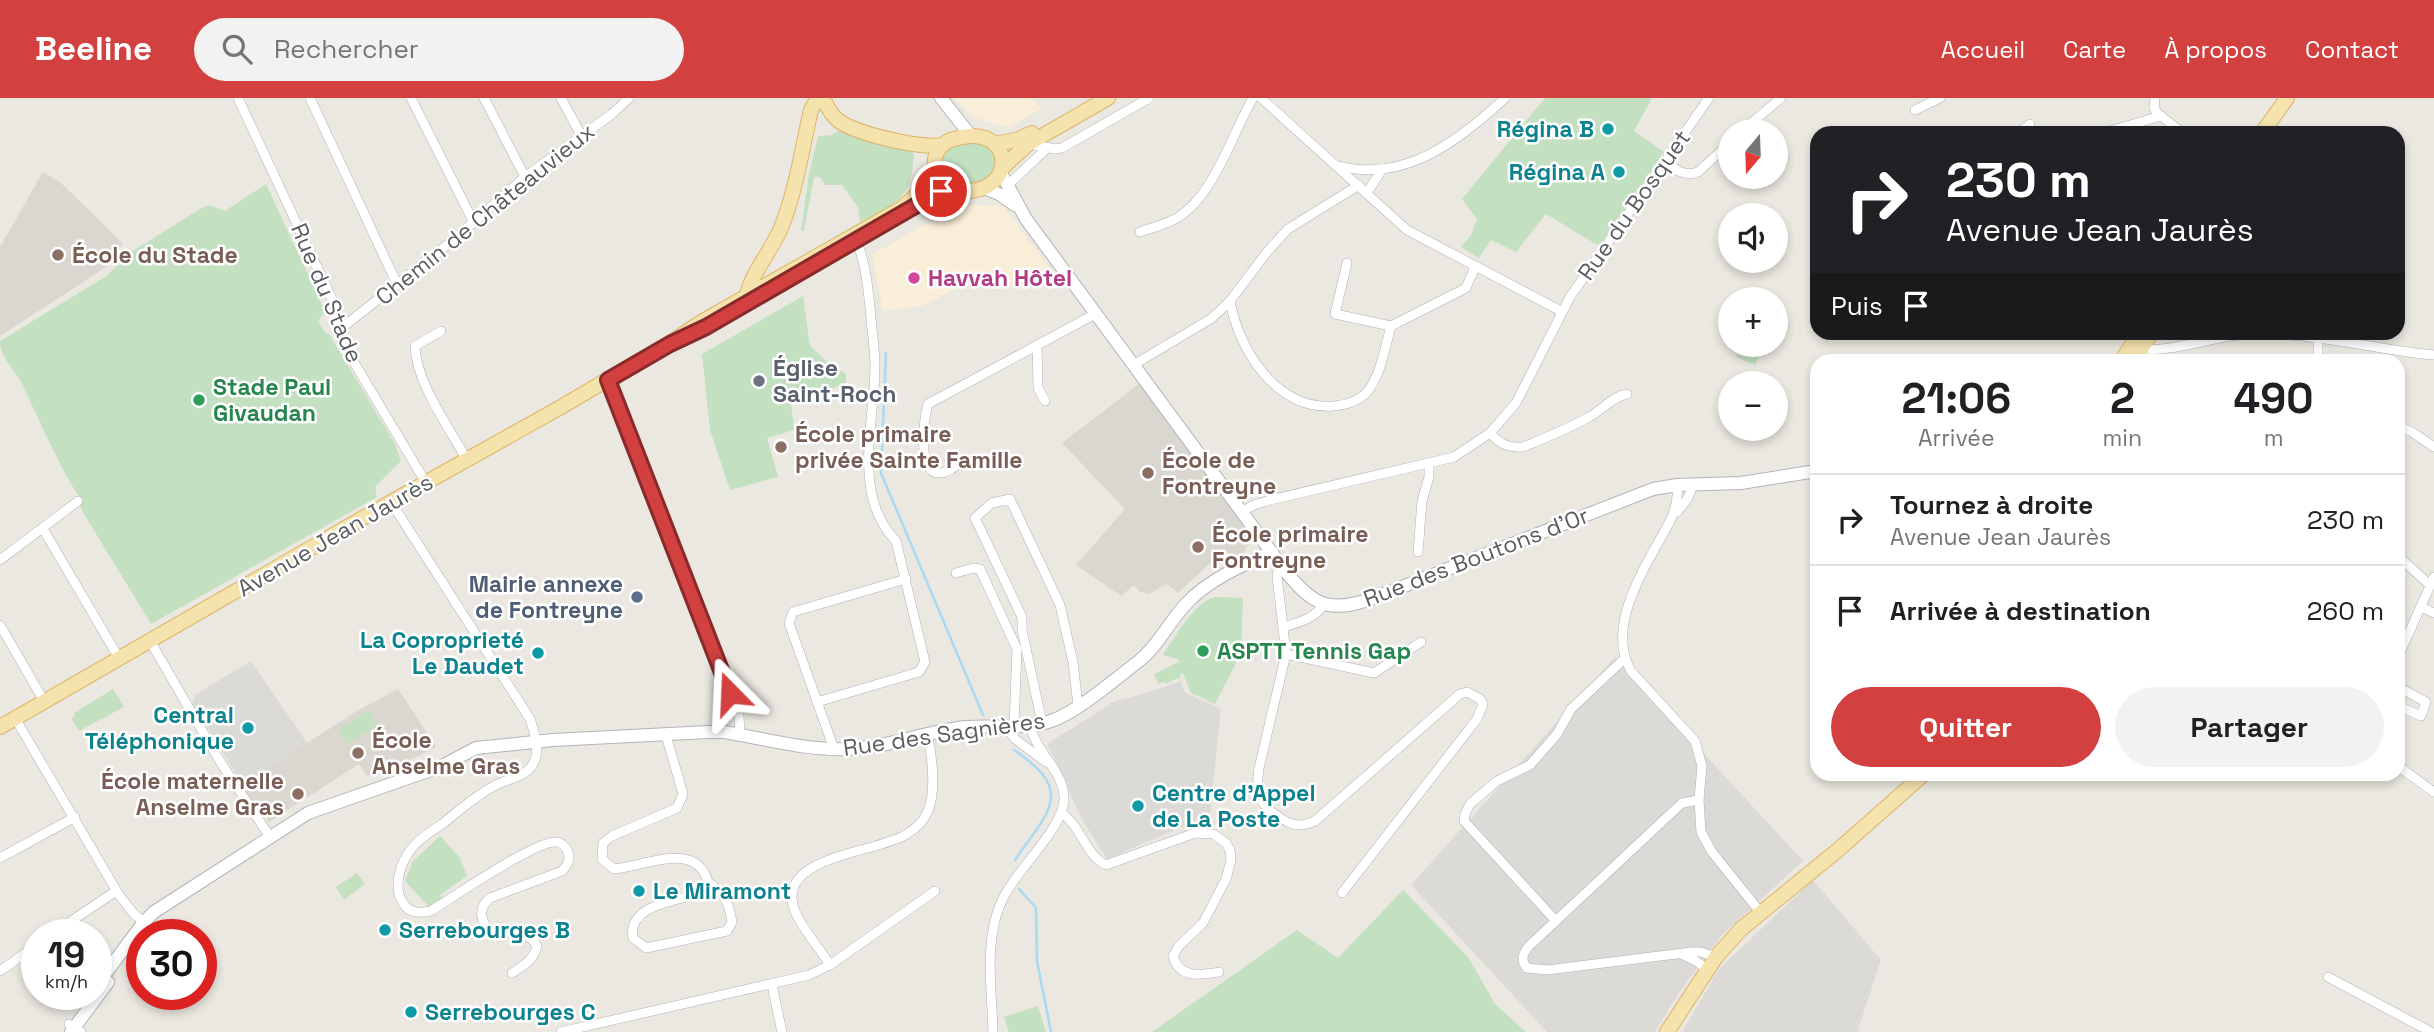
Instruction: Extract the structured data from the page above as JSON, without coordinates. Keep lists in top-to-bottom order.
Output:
{
  "streets": {
    "main road": ["Avenue Jean Jaurès", "Rue des Boutons d'Or", "Rue des Sagnières"],
    "street": ["Rue du Bosquet", "Chemin de Châteauvieux", "Rue du Stade"]
  },
  "crossings": [
    ["Chemin de Châteauvieux", "Rue du Stade"],
    ["Rue du Stade", "Avenue Jean Jaurès"]
  ],
  "places": [
    "Régina B",
    "Régina A",
    "École du Stade",
    "Havvah Hôtel",
    "Église Saint-Roch",
    "Stade Paul Givaudan",
    "École primaire privée Sainte Famille",
    "École de Fontreyne",
    "École primaire Fontreyne",
    "Mairie annexe de Fontreyne",
    "ASPTT Tennis Gap",
    "La Coproprieté Le Daudet",
    "Central Téléphonique",
    "École Anselme Gras",
    "École maternelle Anselme Gras",
    "Centre d'Appel de La Poste",
    "Le Miramont",
    "Serrebourges B",
    "Serrebourges C"
  ],
  "north": "bottom",
  "page": {
    "header": "Beeline",
    "search": "Rechercher",
    "nav": [
      "Accueil",
      "Carte",
      "À propos",
      "Contact"
    ],
    "map_buttons": ["+", "−"],
    "turn": ["230 m", "Avenue Jean Jaurès"],
    "then": "Puis",
    "eta": [
      "21:06",
      "Arrivée",
      "2",
      "min",
      "490",
      "m"
    ],
    "list": [
      {
        "name": "Tournez à droite",
        "note": "Avenue Jean Jaurès",
        "value": "230 m"
      },
      {
        "name": "Arrivée à destination",
        "value": "260 m"
      }
    ],
    "buttons": ["Quitter", "Partager"],
    "speed": "19 km/h",
    "limit": "30"
  }
}
